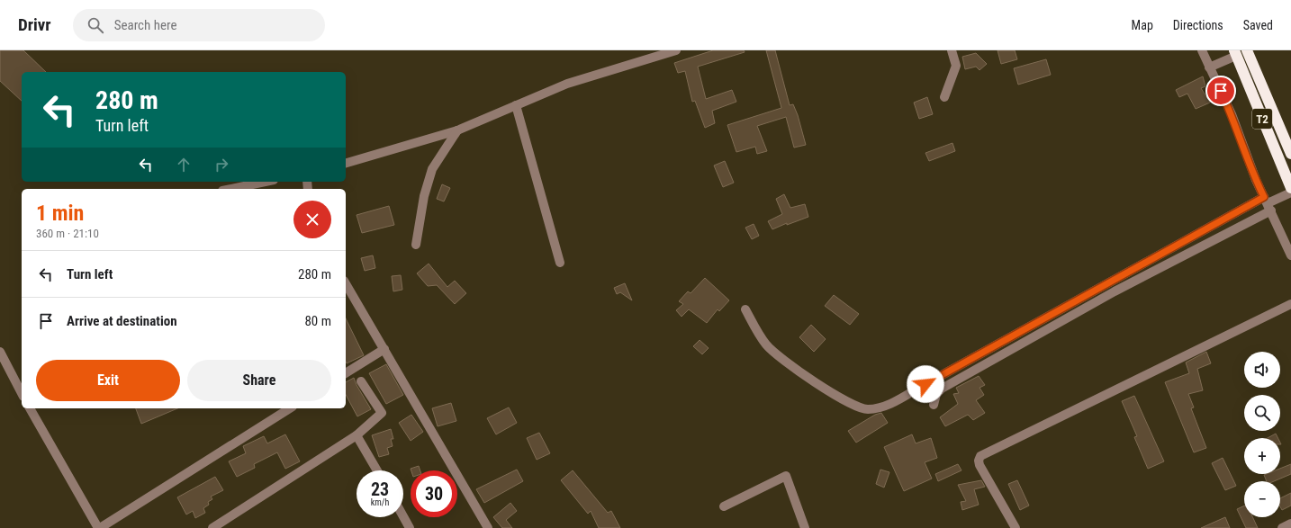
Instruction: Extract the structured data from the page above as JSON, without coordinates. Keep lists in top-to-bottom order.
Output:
{
  "streets": {
    "highway": ["T2"]
  },
  "page": {
    "header": "Drivr",
    "search": "Search here",
    "nav": ["Map", "Directions", "Saved"],
    "turn": ["280 m", "Turn left"],
    "heading": ["1 min", "360 m · 21:10"],
    "list": [
      {
        "name": "Turn left",
        "value": "280 m"
      },
      {
        "name": "Arrive at destination",
        "value": "80 m"
      }
    ],
    "map_buttons": ["+", "−"],
    "buttons": ["Exit", "Share"],
    "speed": "23 km/h",
    "limit": "30"
  }
}
